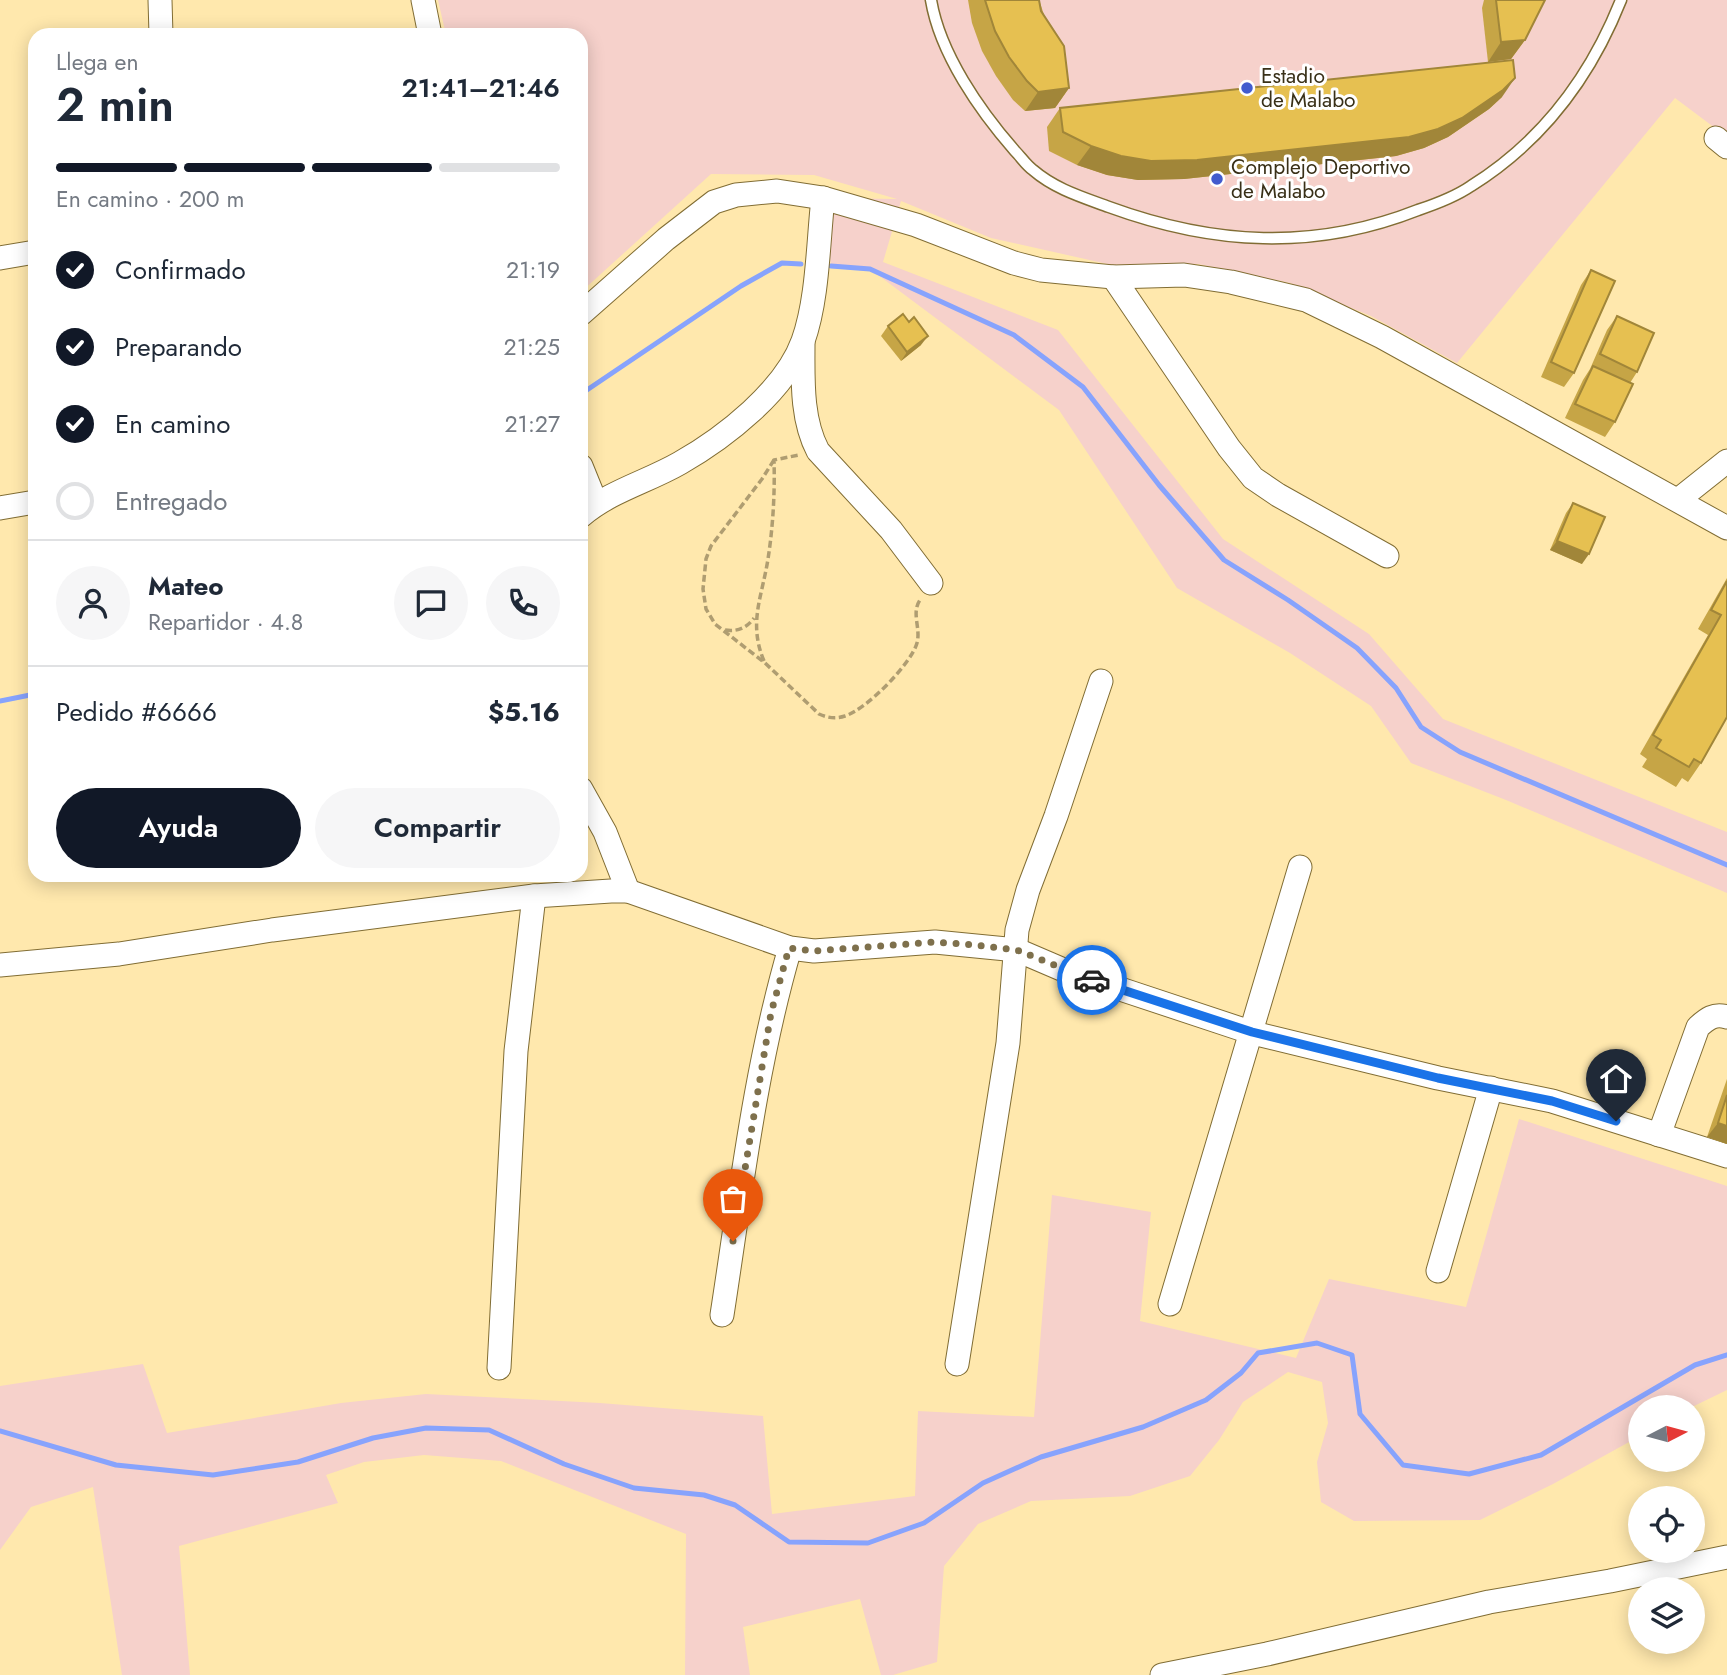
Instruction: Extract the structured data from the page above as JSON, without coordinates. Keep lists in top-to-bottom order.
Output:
{
  "places": ["Estadio de Malabo", "Complejo Deportivo de Malabo"],
  "north": "right",
  "page": {
    "heading": ["2 min", "Llega en", "21:41–21:46"],
    "panel": [
      "Mateo",
      "Repartidor · 4.8",
      "Pedido #6666",
      "$5.16"
    ],
    "bar": "En camino · 200 m",
    "list": [
      ["Confirmado", "21:19"],
      ["Preparando", "21:25"],
      ["En camino", "21:27"],
      "Entregado"
    ],
    "buttons": ["Ayuda", "Compartir"]
  }
}
